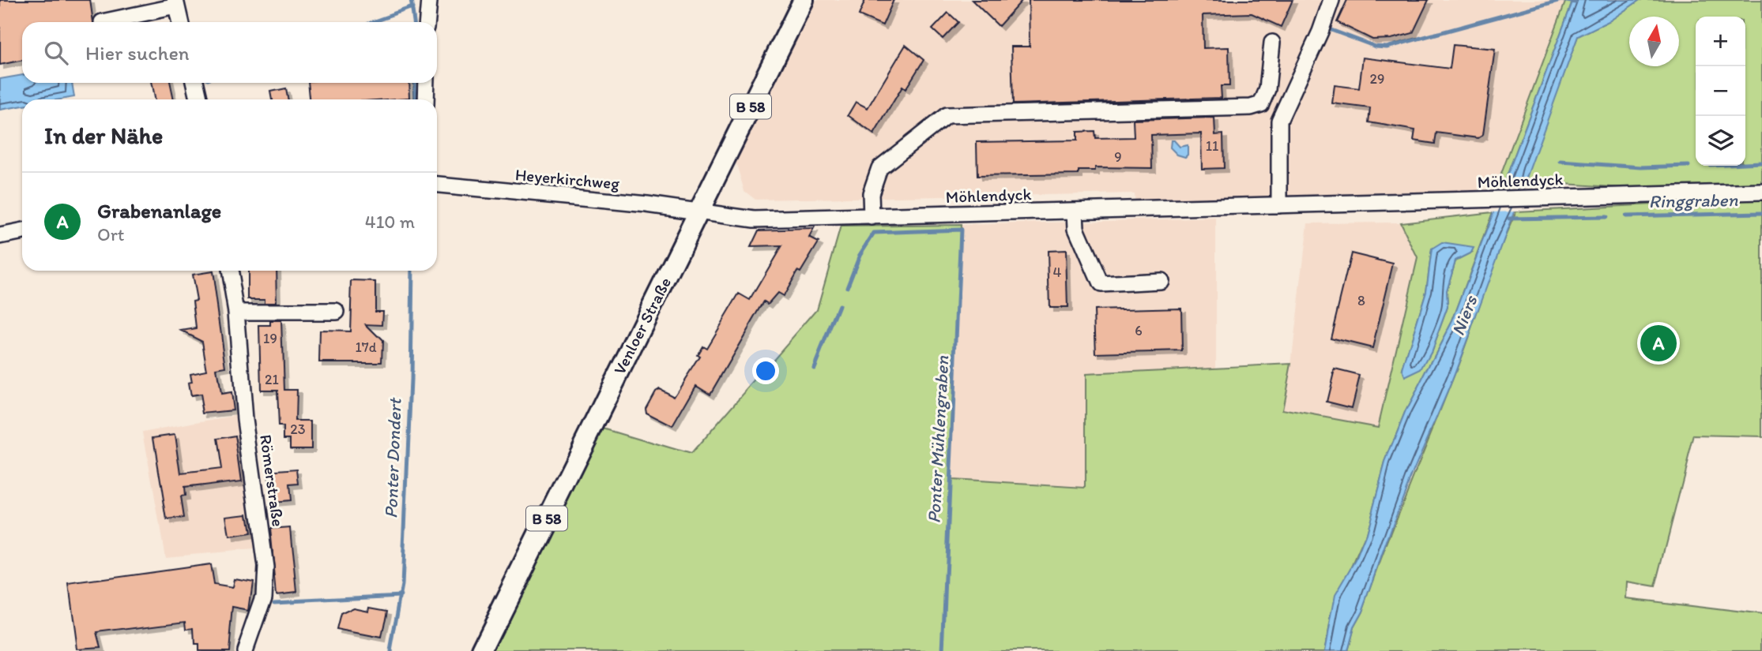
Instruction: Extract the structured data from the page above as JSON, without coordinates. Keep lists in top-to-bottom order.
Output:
{
  "streets": {
    "main road": ["B 58", "Venloer Straße"],
    "street": ["Heyerkirchweg", "Möhlendyck", "Römerstraße"]
  },
  "crossings": [
    ["Heyerkirchweg", "Möhlendyck"],
    ["Heyerkirchweg", "Venloer Straße"],
    ["Möhlendyck", "Venloer Straße"]
  ],
  "water": [
    "Ringgraben",
    "Niers",
    "Ponter Mühlengraben",
    "Ponter Dondert"
  ],
  "house_numbers": [
    "29",
    "11",
    "9",
    "4",
    "8",
    "6",
    "19",
    "17d",
    "21",
    "23"
  ],
  "north": "top",
  "page": {
    "map_buttons": ["+", "−"],
    "search": "Hier suchen",
    "heading": "In der Nähe",
    "list": [
      {
        "mark": "A",
        "name": "Grabenanlage",
        "note": "Ort",
        "value": "410 m"
      }
    ],
    "pins": "A"
  }
}
